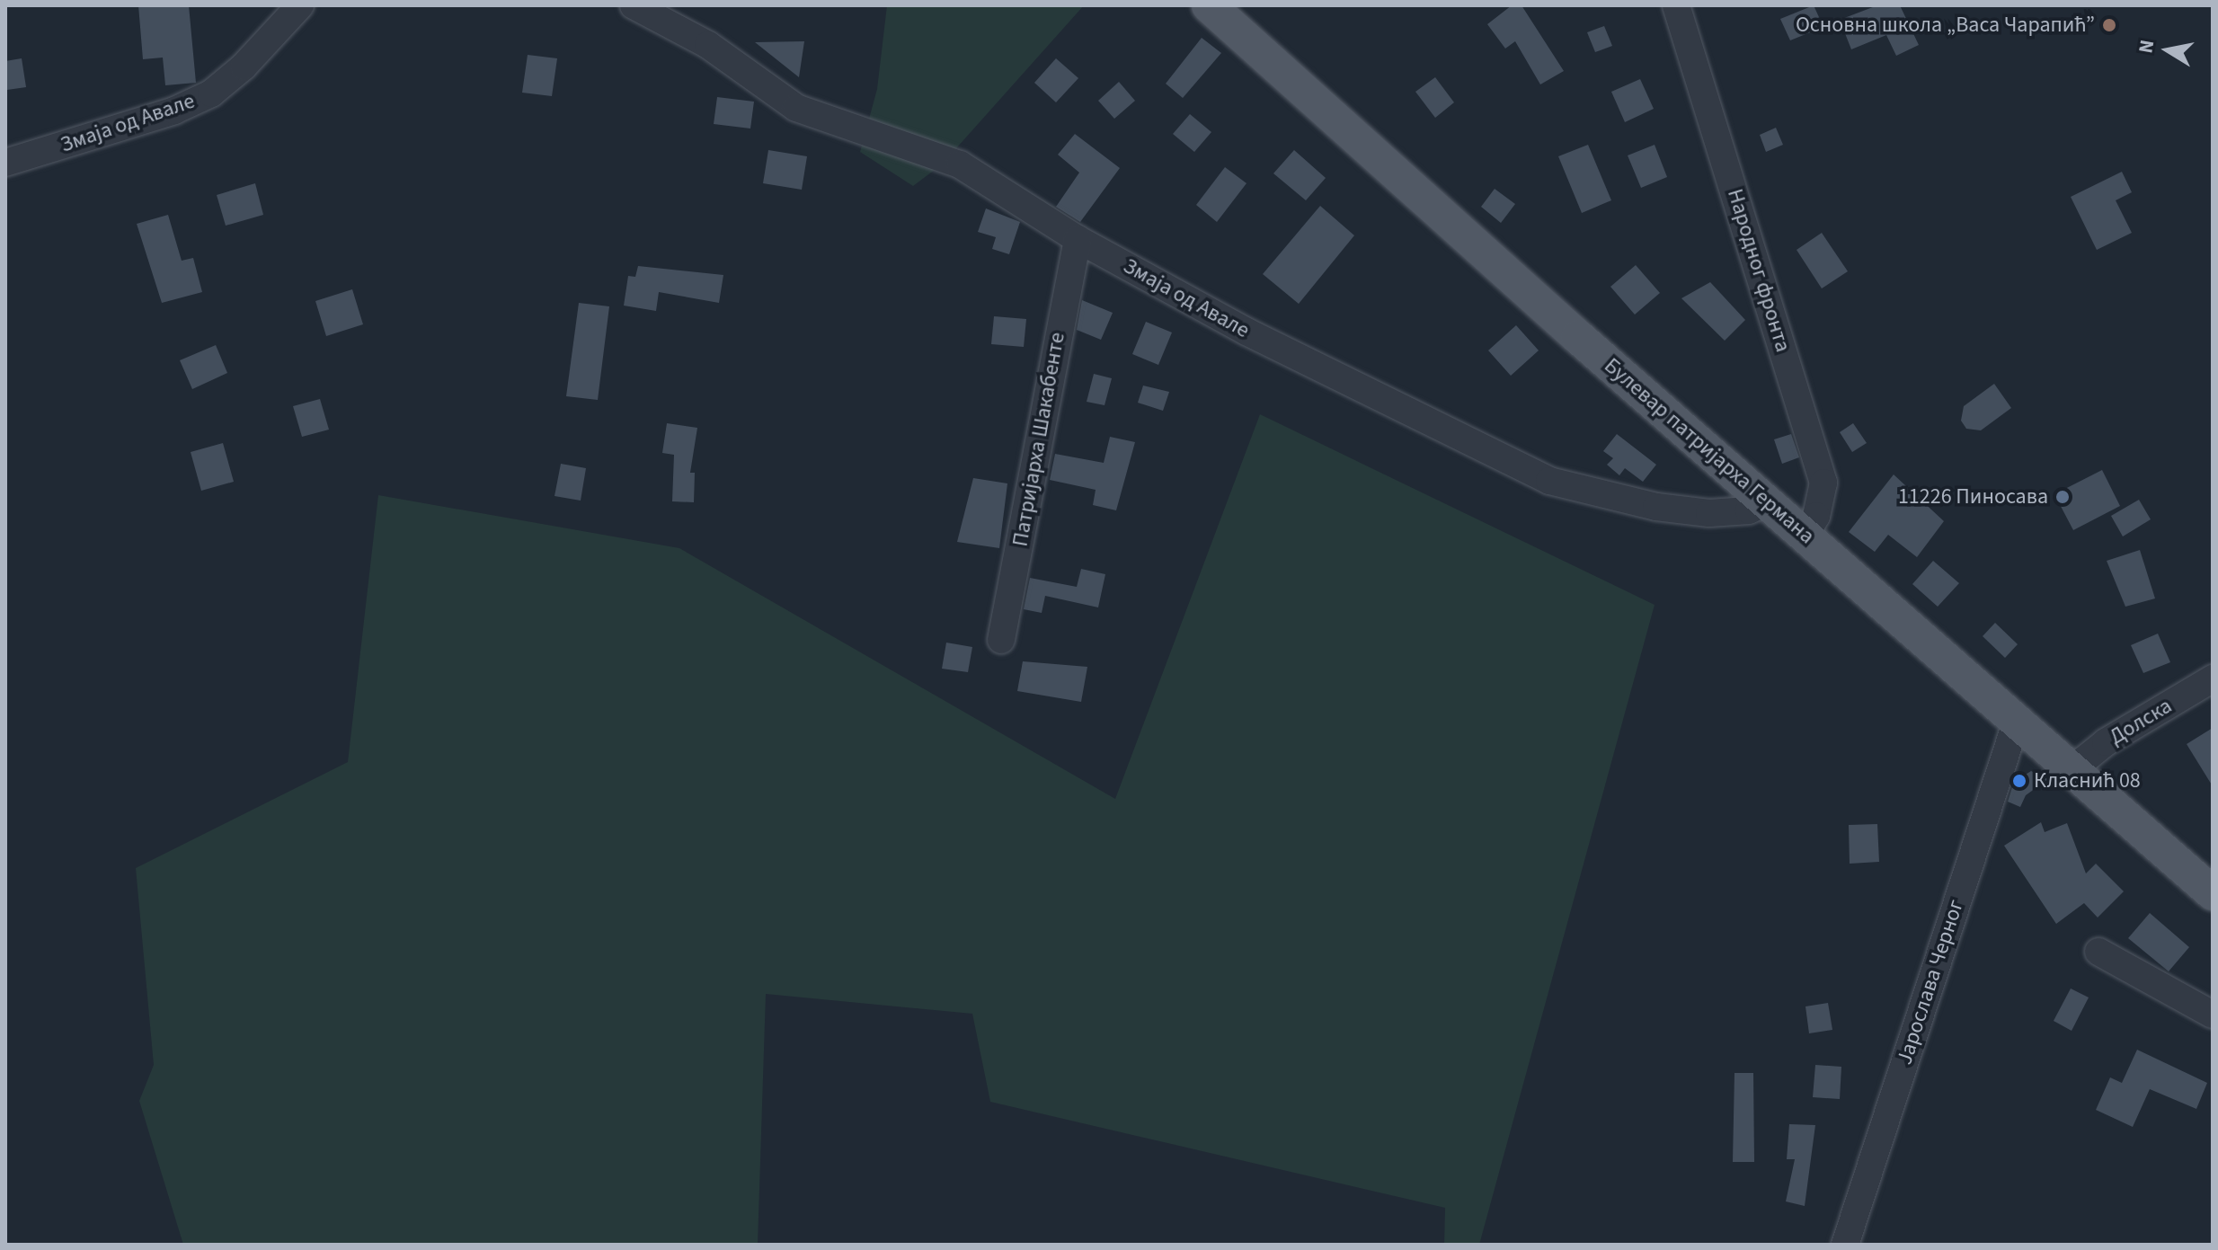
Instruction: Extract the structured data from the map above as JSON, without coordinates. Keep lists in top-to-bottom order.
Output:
{
  "streets": {
    "main road": ["Булевар патријарха Германа"],
    "street": [
      "Змаја од Авале",
      "Народног фронта",
      "Патријарха Шакабенте",
      "Долска",
      "Јарослава Черног"
    ]
  },
  "crossings": [
    ["Змаја од Авале", "Патријарха Шакабенте"],
    ["Змаја од Авале", "Булевар патријарха Германа"],
    ["Народног фронта", "Булевар патријарха Германа"],
    ["Булевар патријарха Германа", "Долска"],
    ["Булевар патријарха Германа", "Јарослава Черног"]
  ],
  "places": ["Основна школа „Васа Чарапић”", "11226 Пиносава", "Класнић 08"],
  "north": "left"
}
